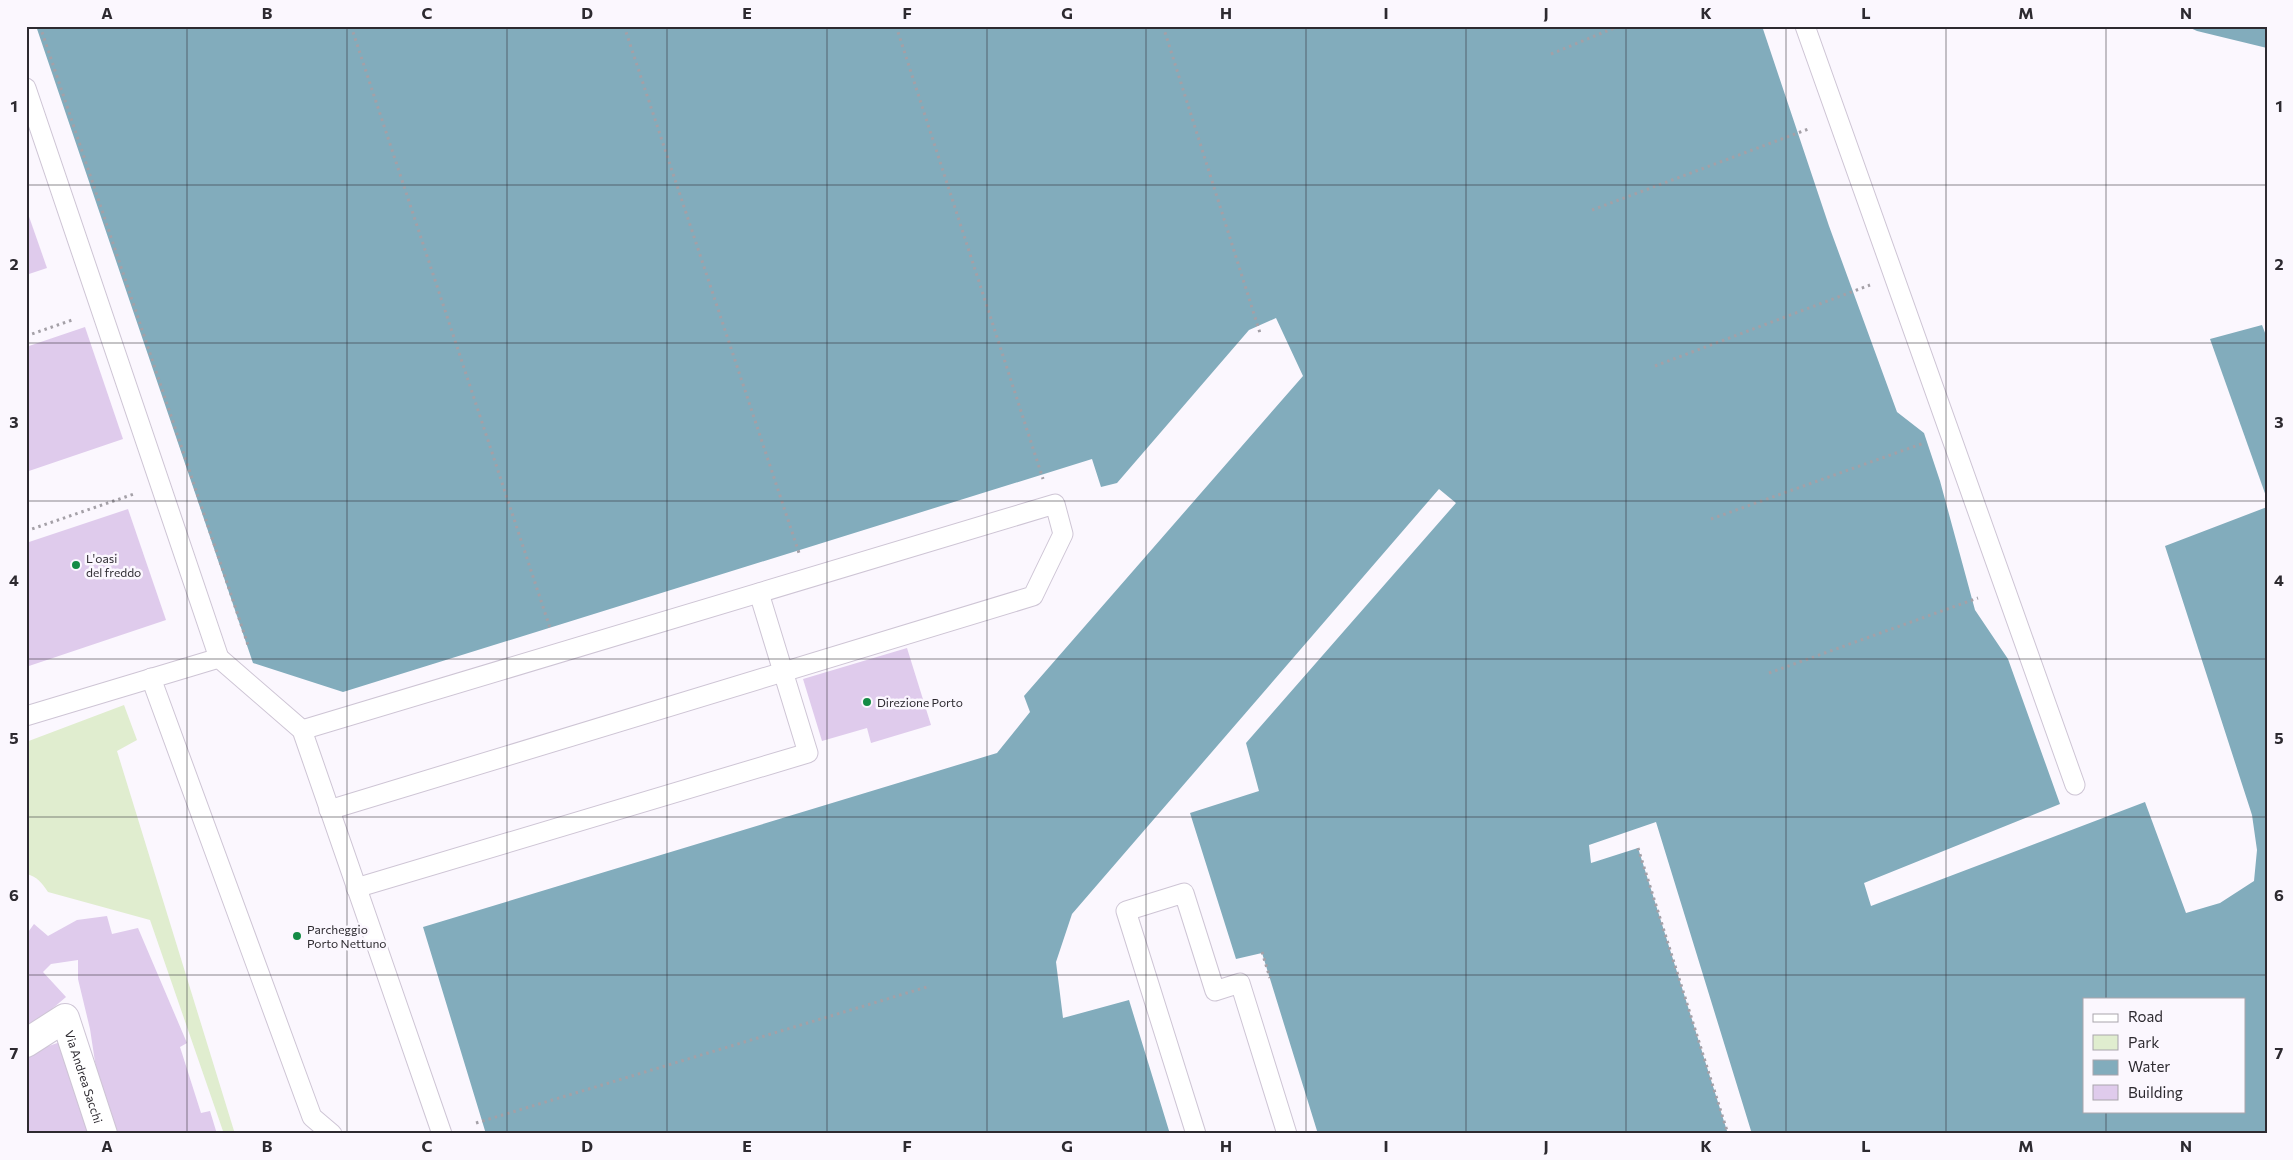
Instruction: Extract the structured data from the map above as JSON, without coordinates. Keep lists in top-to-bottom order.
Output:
{
  "streets": {
    "street": ["Via Andrea Sacchi"]
  },
  "places": ["L'oasi del freddo", "Direzione Porto", "Parcheggio Porto Nettuno"],
  "legend": [
    "Road",
    "Park",
    "Water",
    "Building"
  ],
  "grid": {
    "columns": [
      "A",
      "B",
      "C",
      "D",
      "E",
      "F",
      "G",
      "H",
      "I",
      "J",
      "K",
      "L",
      "M",
      "N"
    ],
    "rows": [
      "1",
      "2",
      "3",
      "4",
      "5",
      "6",
      "7"
    ]
  }
}
